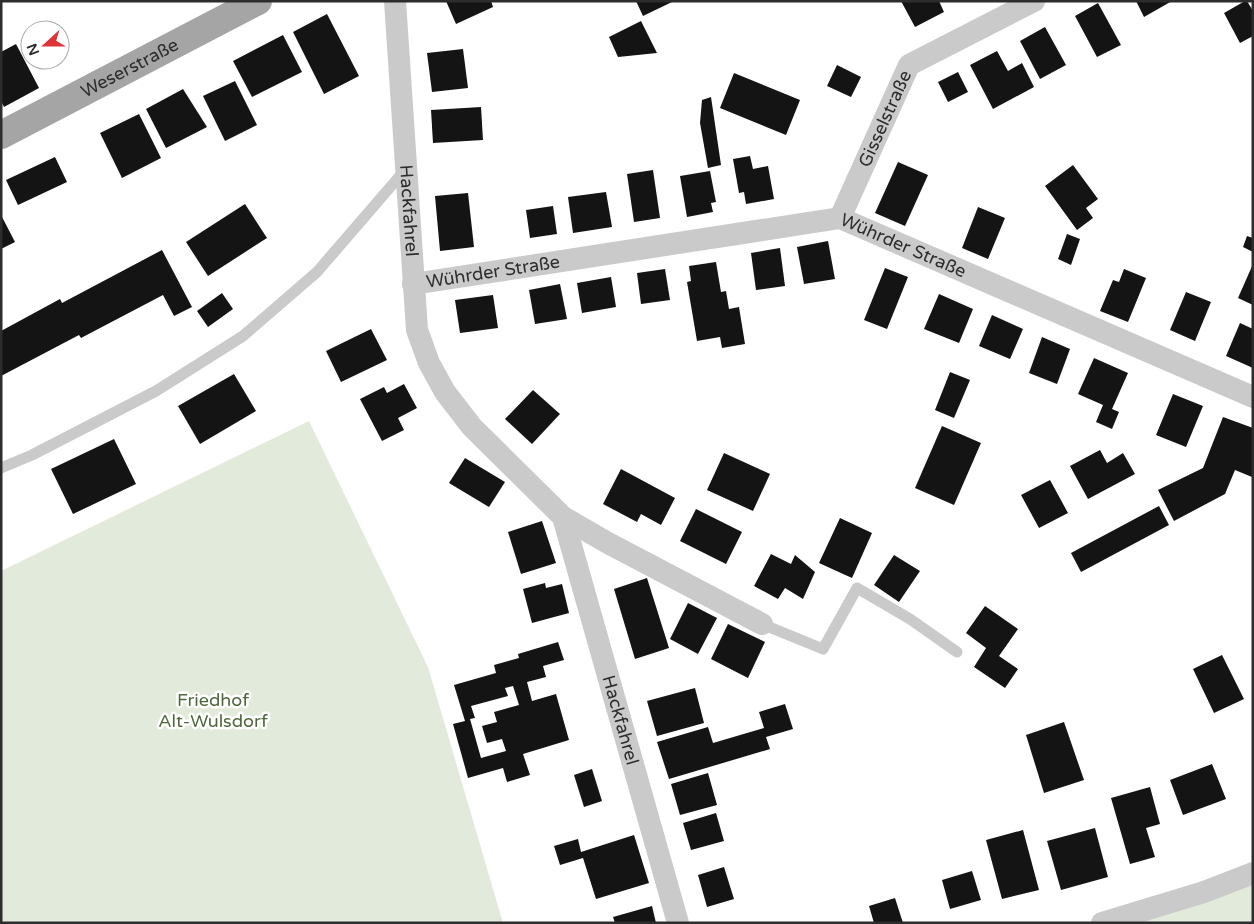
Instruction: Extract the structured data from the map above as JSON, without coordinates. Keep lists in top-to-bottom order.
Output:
{
  "streets": {
    "main road": ["Weserstraße"],
    "street": ["Gisselstraße", "Hackfahrel", "Wührder Straße"]
  },
  "crossings": [
    ["Gisselstraße", "Wührder Straße"],
    ["Hackfahrel", "Wührder Straße"]
  ],
  "parks": ["Friedhof Alt-Wulsdorf"],
  "north": "left"
}
